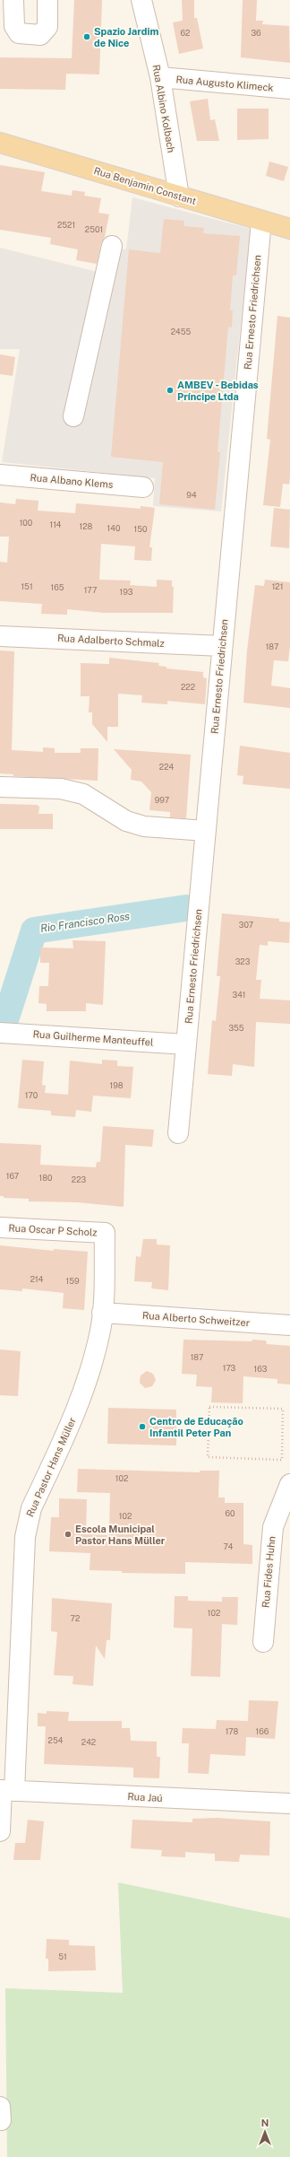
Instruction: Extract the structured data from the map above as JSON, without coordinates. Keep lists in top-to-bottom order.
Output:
{
  "streets": {
    "main road": ["Rua Benjamin Constant"],
    "street": [
      "Rua Augusto Klimeck",
      "Rua Albino Kolbach",
      "Rua Ernesto Friedrichsen",
      "Rua Albano Klems",
      "Rua Adalberto Schmalz",
      "Rua Guilherme Manteuffel",
      "Rua Oscar P Scholz",
      "Rua Alberto Schweitzer",
      "Rua Pastor Hans Müller",
      "Rua Fides Huhn",
      "Rua Jaú"
    ]
  },
  "crossings": [
    ["Rua Augusto Klimeck", "Rua Albino Kolbach"],
    ["Rua Albino Kolbach", "Rua Benjamin Constant"],
    ["Rua Benjamin Constant", "Rua Ernesto Friedrichsen"],
    ["Rua Ernesto Friedrichsen", "Rua Adalberto Schmalz"],
    ["Rua Ernesto Friedrichsen", "Rua Guilherme Manteuffel"],
    ["Rua Oscar P Scholz", "Rua Pastor Hans Müller"],
    ["Rua Alberto Schweitzer", "Rua Pastor Hans Müller"],
    ["Rua Pastor Hans Müller", "Rua Jaú"]
  ],
  "water": ["Rio Francisco Ross"],
  "places": [
    "Spazio Jardim de Nice",
    "AMBEV - Bebidas Príncipe Ltda",
    "Centro de Educação Infantil Peter Pan",
    "Escola Municipal Pastor Hans Müller"
  ],
  "house_numbers": [
    "62",
    "36",
    "2521",
    "2501",
    "2455",
    "94",
    "100",
    "114",
    "128",
    "140",
    "150",
    "151",
    "121",
    "165",
    "177",
    "193",
    "187",
    "222",
    "224",
    "997",
    "307",
    "323",
    "341",
    "355",
    "198",
    "170",
    "167",
    "180",
    "223",
    "214",
    "159",
    "187",
    "173",
    "163",
    "102",
    "60",
    "102",
    "74",
    "102",
    "72",
    "178",
    "166",
    "254",
    "242",
    "51"
  ],
  "north": "top"
}
